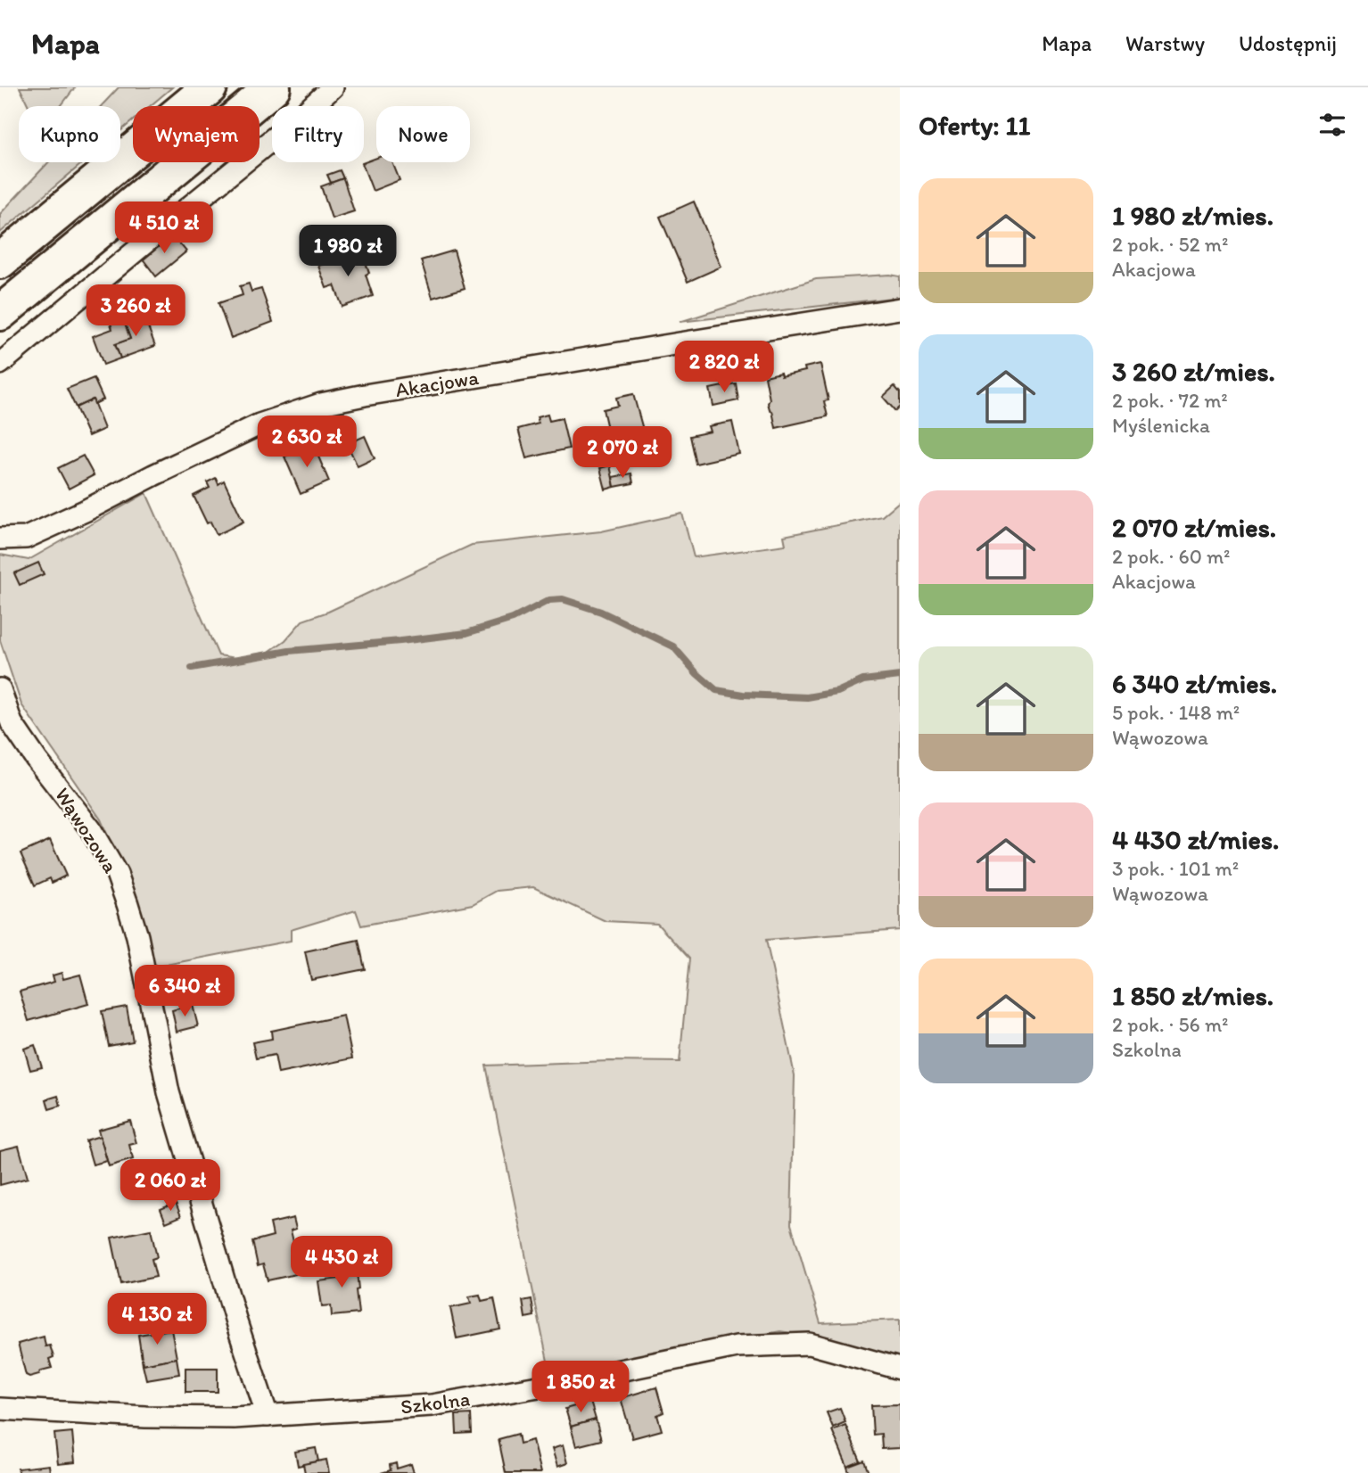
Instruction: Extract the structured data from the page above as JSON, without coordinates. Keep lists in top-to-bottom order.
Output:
{
  "streets": {
    "street": ["Akacjowa", "Wąwozowa", "Szkolna"]
  },
  "crossings": [
    ["Wąwozowa", "Szkolna"]
  ],
  "page": {
    "header": "Mapa",
    "nav": ["Mapa", "Warstwy", "Udostępnij"],
    "heading": "Oferty: 11",
    "chip": [
      "Kupno",
      "Wynajem",
      "Filtry",
      "Nowe"
    ],
    "list": [
      {
        "name": "1 980 zł/mies.",
        "note": "2 pok. · 52 m² · Akacjowa"
      },
      {
        "name": "3 260 zł/mies.",
        "note": "2 pok. · 72 m² · Myślenicka"
      },
      {
        "name": "2 070 zł/mies.",
        "note": "2 pok. · 60 m² · Akacjowa"
      },
      {
        "name": "6 340 zł/mies.",
        "note": "5 pok. · 148 m² · Wąwozowa"
      },
      {
        "name": "4 430 zł/mies.",
        "note": "3 pok. · 101 m² · Wąwozowa"
      },
      {
        "name": "1 850 zł/mies.",
        "note": "2 pok. · 56 m² · Szkolna"
      }
    ],
    "price": [
      "4 510 zł",
      "1 980 zł",
      "3 260 zł",
      "2 820 zł",
      "2 630 zł",
      "2 070 zł",
      "6 340 zł",
      "2 060 zł",
      "4 430 zł",
      "4 130 zł",
      "1 850 zł"
    ]
  }
}
